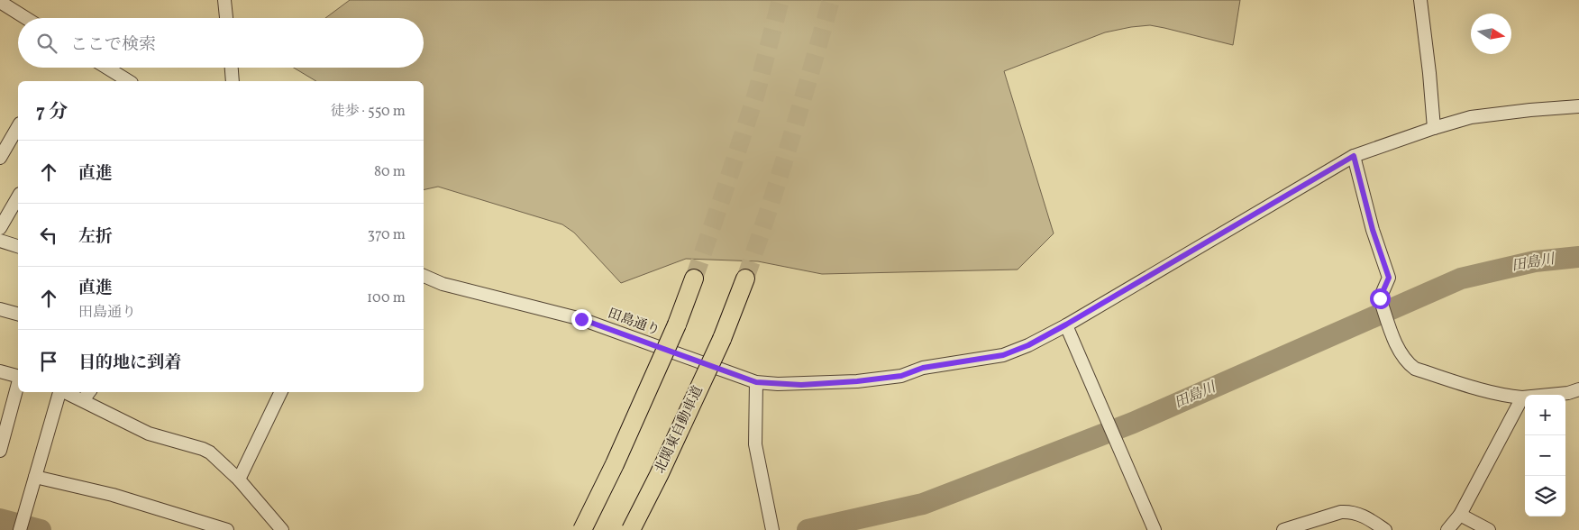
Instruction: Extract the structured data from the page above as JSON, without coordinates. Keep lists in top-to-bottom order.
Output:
{
  "streets": {
    "highway": ["北関東自動車道"],
    "street": ["田島通り"]
  },
  "water": ["田島川"],
  "north": "right",
  "page": {
    "search": "ここで検索",
    "heading": ["7 分", "徒歩 · 550 m"],
    "list": [
      ["直進", "80 m"],
      ["左折", "370 m"],
      ["直進", "田島通り", "100 m"],
      "目的地に到着"
    ],
    "map_buttons": ["+", "−"]
  }
}
